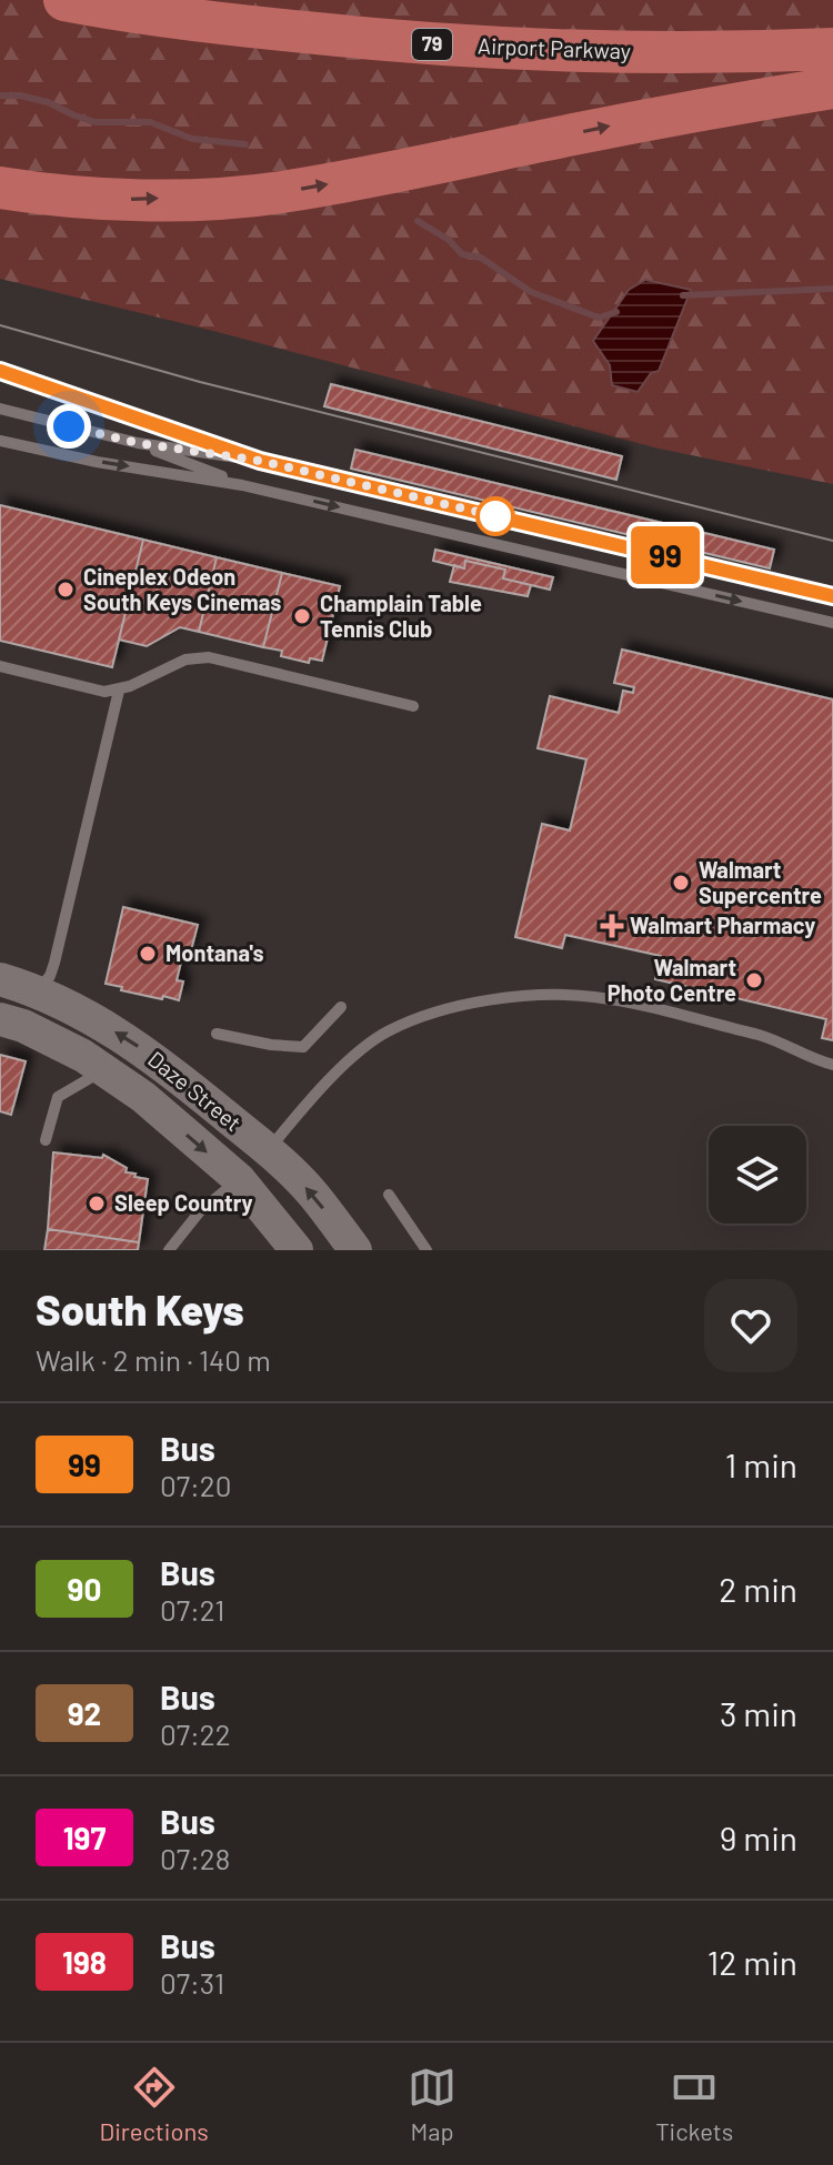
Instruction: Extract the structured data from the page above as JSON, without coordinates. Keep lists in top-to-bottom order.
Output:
{
  "streets": {
    "highway": ["79", "Airport Parkway"],
    "street": ["Daze Street"]
  },
  "places": {
    "other": [
      "Cineplex Odeon South Keys Cinemas",
      "Champlain Table Tennis Club",
      "Walmart Supercentre",
      "Montana's",
      "Walmart Photo Centre",
      "Sleep Country"
    ],
    "health": ["Walmart Pharmacy"]
  },
  "lines": ["bus line 99"],
  "page": {
    "on_map": "99",
    "heading": ["South Keys", "Walk · 2 min · 140 m"],
    "list": [
      {
        "mark": "99",
        "name": "Bus",
        "note": "07:20",
        "value": "1 min"
      },
      {
        "mark": "90",
        "name": "Bus",
        "note": "07:21",
        "value": "2 min"
      },
      {
        "mark": "92",
        "name": "Bus",
        "note": "07:22",
        "value": "3 min"
      },
      {
        "mark": "197",
        "name": "Bus",
        "note": "07:28",
        "value": "9 min"
      },
      {
        "mark": "198",
        "name": "Bus",
        "note": "07:31",
        "value": "12 min"
      }
    ],
    "tabs": ["Directions", "Map", "Tickets"]
  }
}
